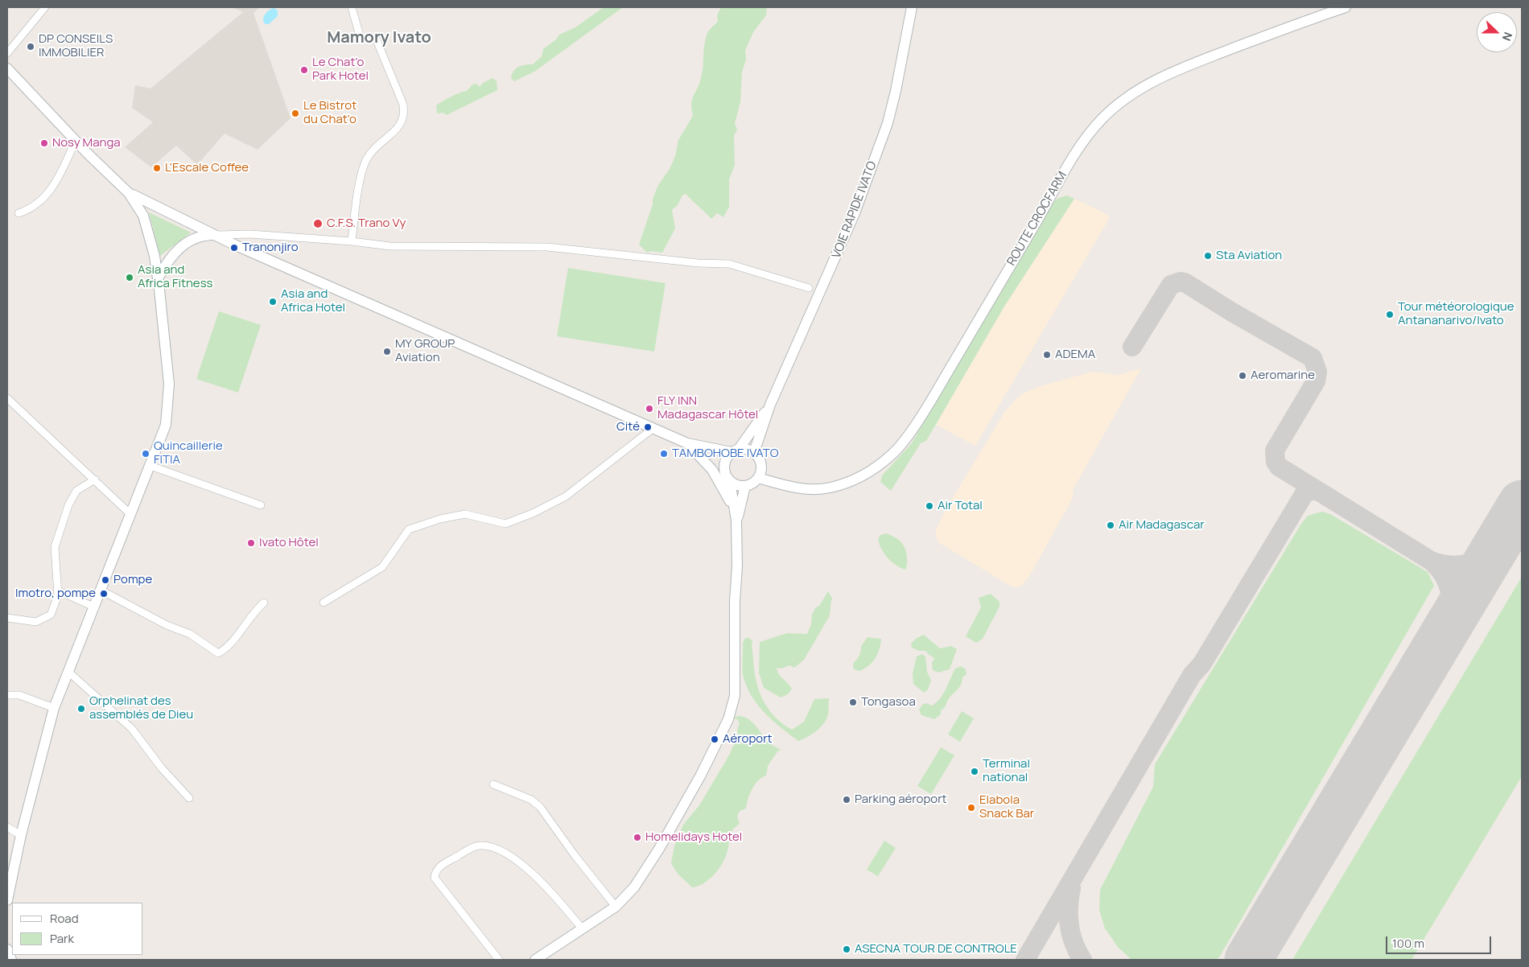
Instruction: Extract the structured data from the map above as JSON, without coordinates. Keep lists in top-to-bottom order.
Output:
{
  "streets": {
    "main road": ["VOIE RAPIDE IVATO", "ROUTE CROCFARM"]
  },
  "districts": ["Mamory Ivato"],
  "places": [
    "DP CONSEILS IMMOBILIER",
    "Le Chat'o Park Hotel",
    "Le Bistrot du Chat'o",
    "Nosy Manga",
    "L'Escale Coffee",
    "C.F.S. Trano Vy",
    "Tranonjiro",
    "Sta Aviation",
    "Asia and Africa Fitness",
    "Asia and Africa Hotel",
    "Tour météorologique Antananarivo/Ivato",
    "MY GROUP Aviation",
    "ADEMA",
    "Aeromarine",
    "FLY INN Madagascar Hôtel",
    "Cité",
    "Quincaillerie FITIA",
    "TAMBOHOBE IVATO",
    "Air Total",
    "Air Madagascar",
    "Ivato Hôtel",
    "Pompe",
    "Imotro, pompe",
    "Tongasoa",
    "Orphelinat des assemblés de Dieu",
    "Aéroport",
    "Terminal national",
    "Parking aéroport",
    "Elabola Snack Bar",
    "Homelidays Hotel",
    "ASECNA TOUR DE CONTROLE"
  ],
  "legend": ["Road", "Park"],
  "scale_bar": "100 m",
  "north": "right"
}
